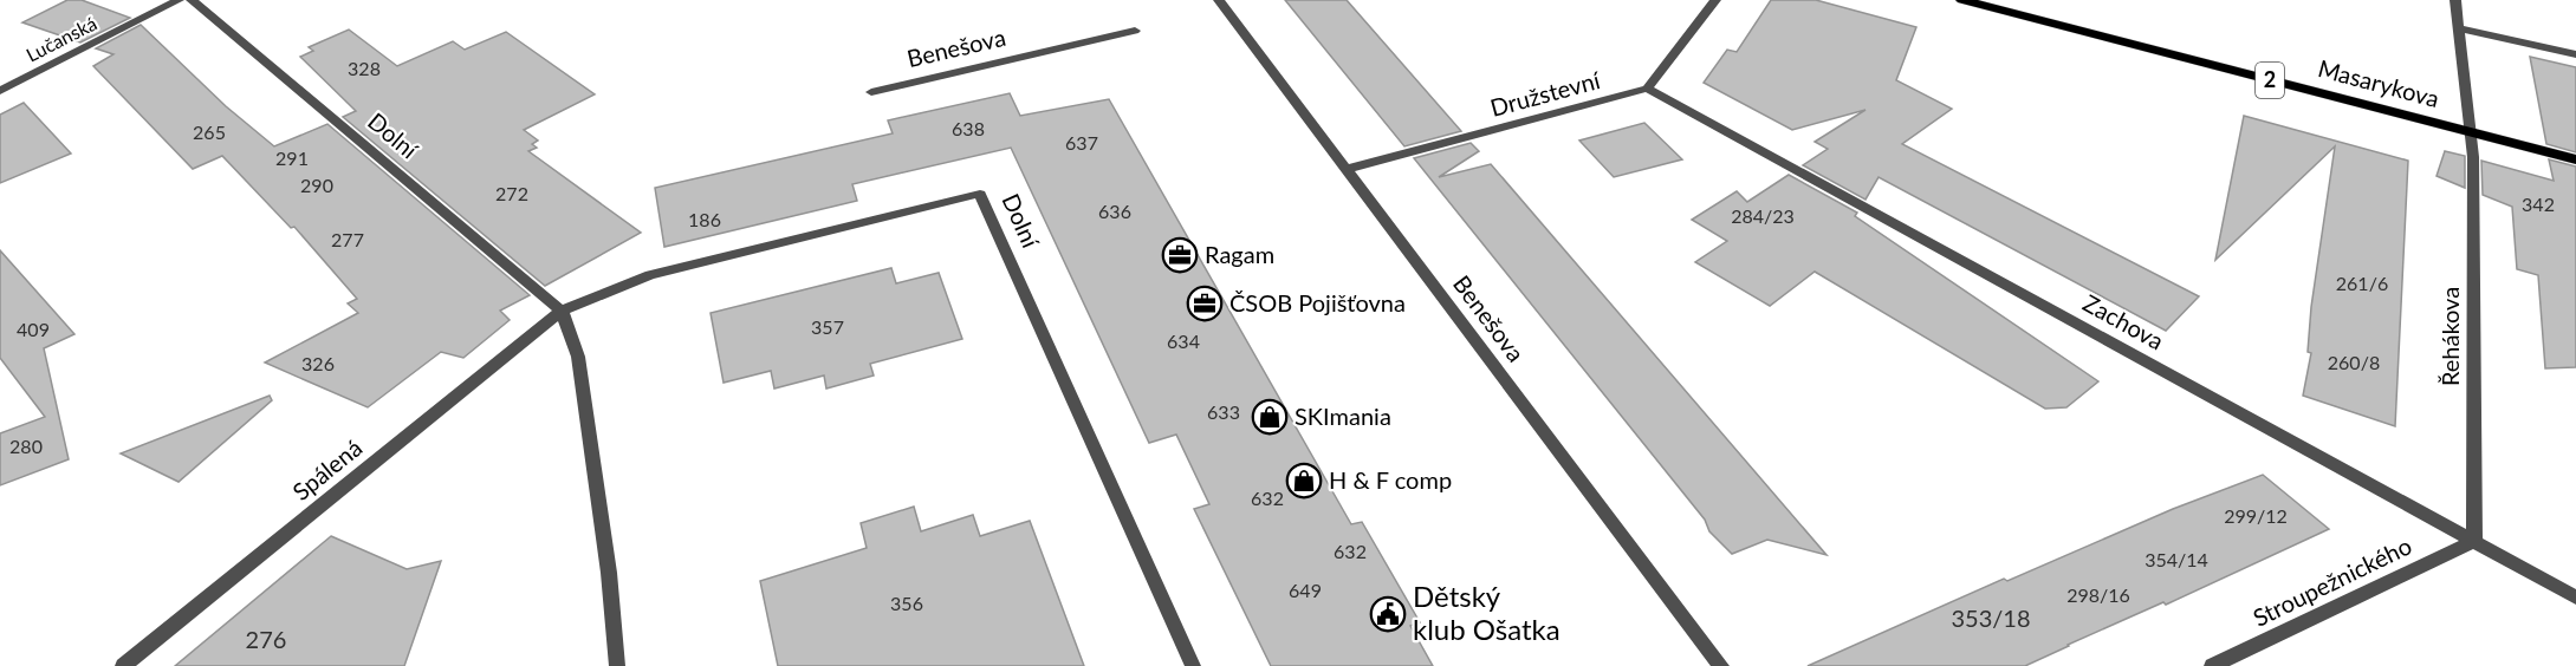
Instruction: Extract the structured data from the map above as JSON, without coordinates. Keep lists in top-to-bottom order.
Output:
{
  "streets": {
    "main road": ["2", "Masarykova"],
    "street": [
      "Lučanská",
      "Benešova",
      "Družstevní",
      "Dolní",
      "Zachova",
      "Řehákova",
      "Spálená",
      "Stroupežnického"
    ]
  },
  "crossings": [
    ["Benešova", "Družstevní"],
    ["Masarykova", "Řehákova"],
    ["Družstevní", "Zachova"],
    ["Dolní", "Spálená"],
    ["Zachova", "Řehákova"],
    ["Zachova", "Stroupežnického"],
    ["Řehákova", "Stroupežnického"]
  ],
  "places": {
    "office": ["Ragam", "ČSOB Pojišťovna"],
    "shop": ["SKImania", "H & F comp"],
    "public building": ["Dětský klub Ošatka"]
  },
  "house_numbers": [
    "328",
    "638",
    "265",
    "637",
    "291",
    "290",
    "272",
    "342",
    "636",
    "284/23",
    "186",
    "277",
    "261/6",
    "357",
    "409",
    "634",
    "260/8",
    "326",
    "633",
    "280",
    "632",
    "299/12",
    "632",
    "354/14",
    "649",
    "298/16",
    "356",
    "353/18",
    "276"
  ]
}
